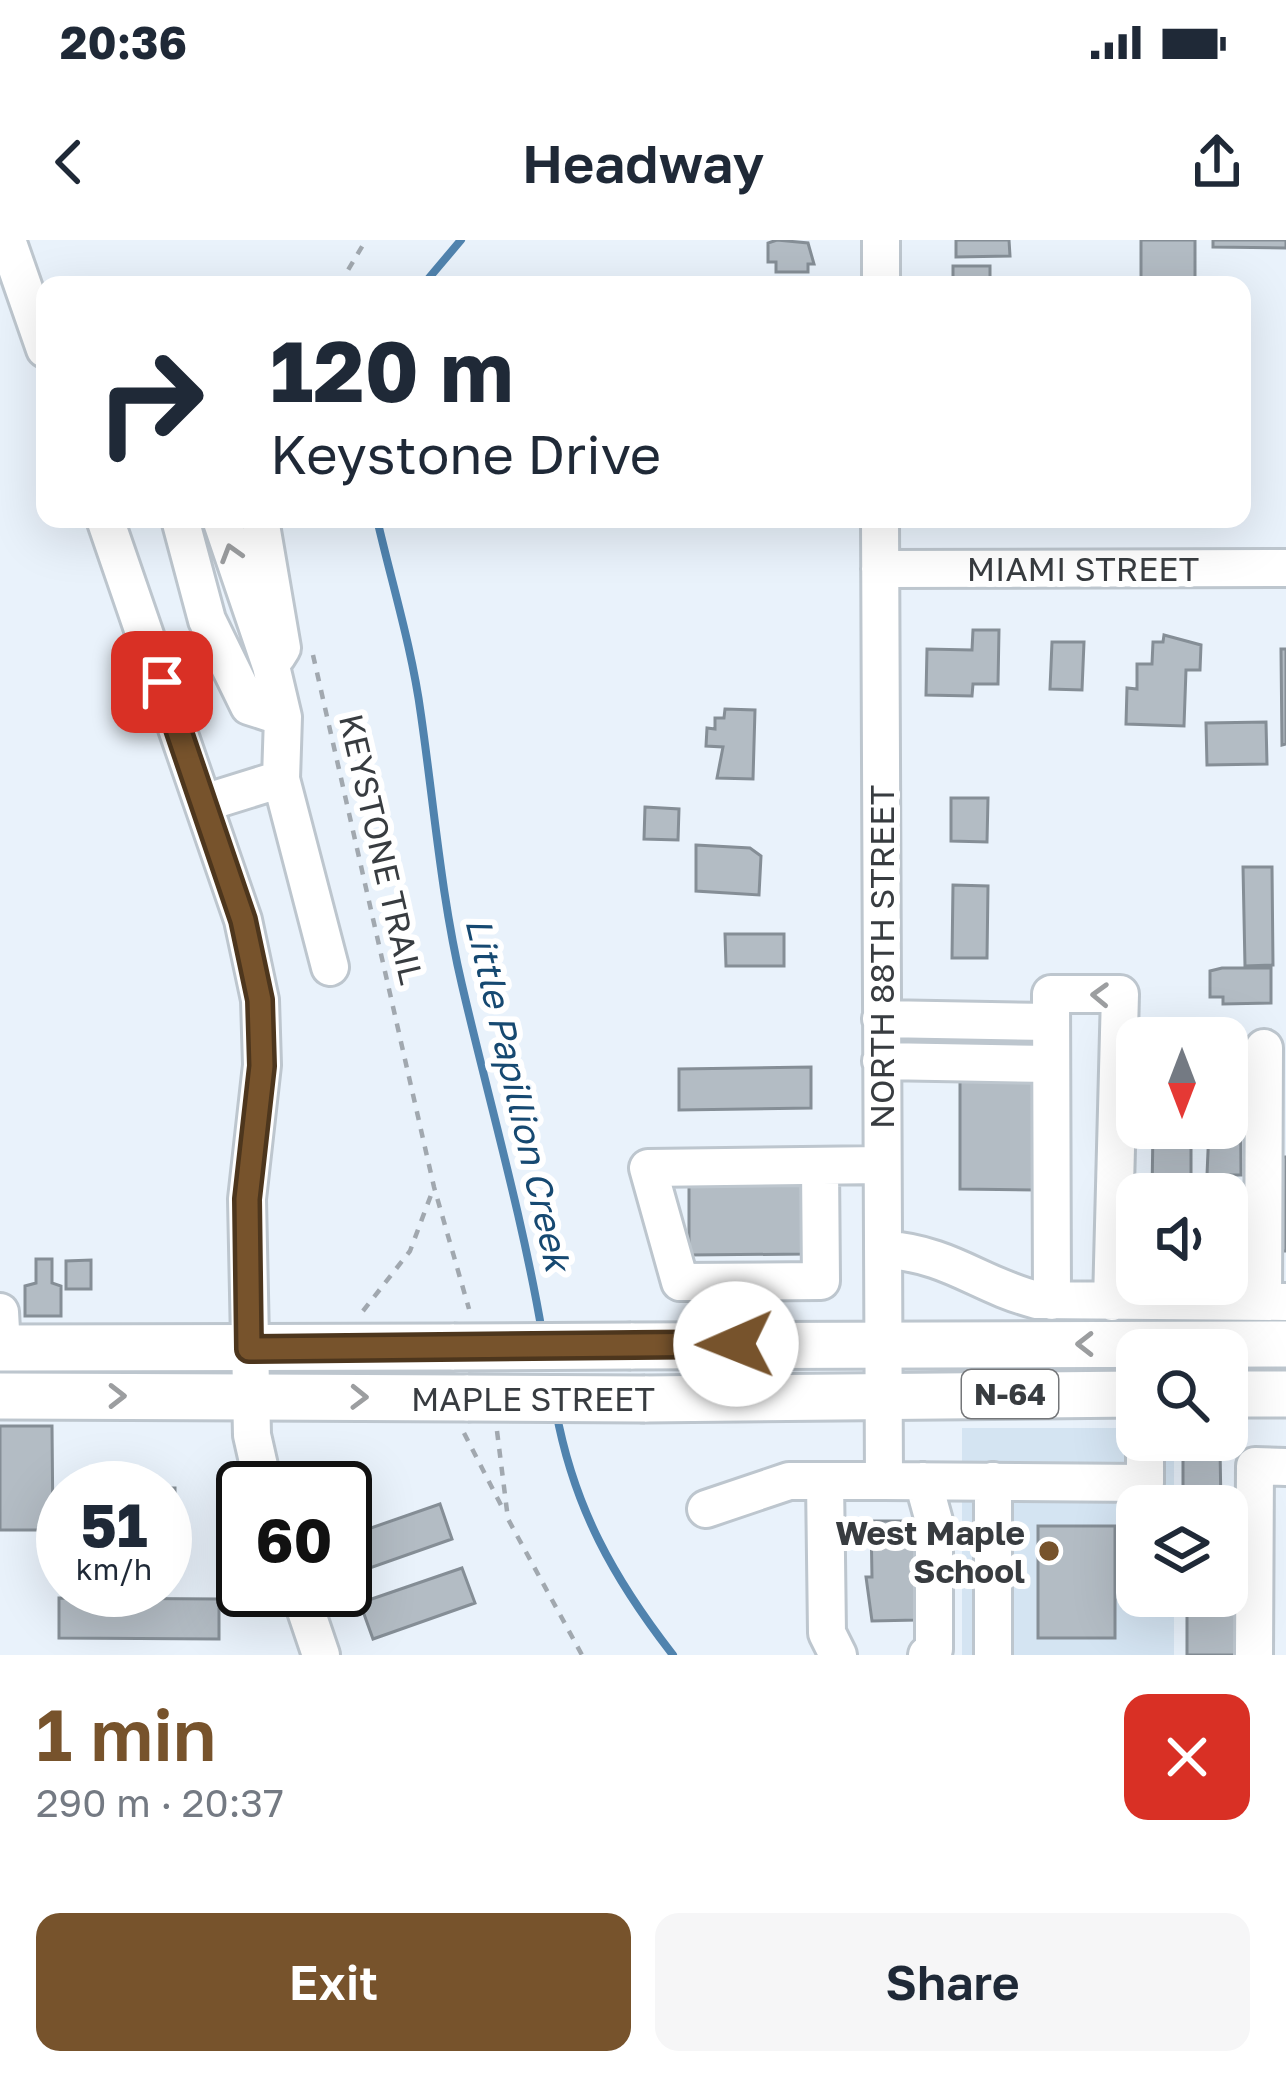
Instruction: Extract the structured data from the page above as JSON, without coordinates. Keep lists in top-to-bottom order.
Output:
{
  "streets": {
    "main road": ["N-64", "MAPLE STREET"],
    "street": ["MIAMI STREET", "NORTH 88TH STREET"],
    "path": ["KEYSTONE TRAIL"]
  },
  "crossings": [
    ["MIAMI STREET", "NORTH 88TH STREET"],
    ["NORTH 88TH STREET", "MAPLE STREET"]
  ],
  "water": ["Little Papillion Creek"],
  "places": ["West Maple School"],
  "north": "bottom",
  "page": {
    "status": "20:36",
    "header": "Headway",
    "turn": ["120 m", "Keystone Drive"],
    "speed": "51 km/h",
    "limit": "60",
    "heading": ["1 min", "290 m · 20:37"],
    "buttons": ["Exit", "Share"]
  }
}
